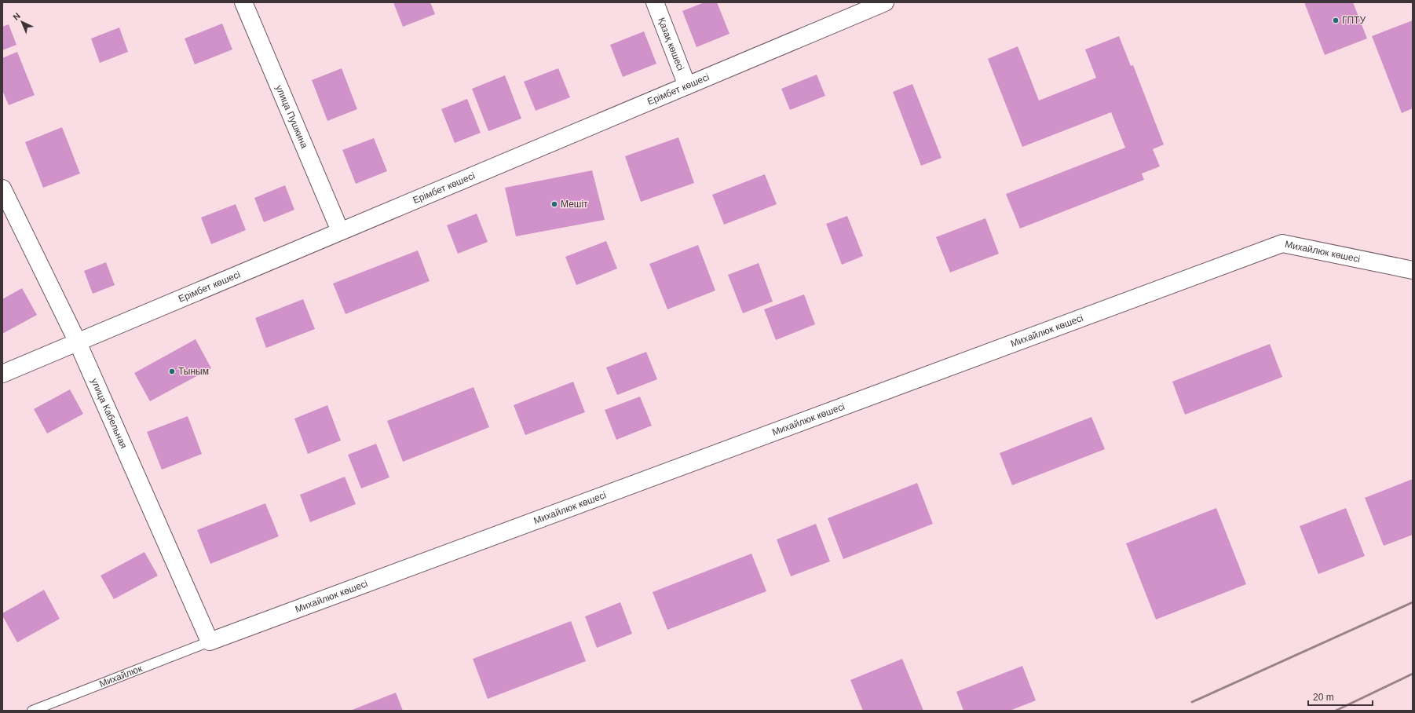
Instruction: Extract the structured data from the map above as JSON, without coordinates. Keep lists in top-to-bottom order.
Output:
{
  "streets": {
    "street": [
      "Қазақ көшесі",
      "Ерімбет көшесі",
      "улица Пушкина",
      "Михайлюк көшесі",
      "улица Кабельная"
    ],
    "lane": ["Михайлюк"]
  },
  "crossings": [
    ["Қазақ көшесі", "Ерімбет көшесі"],
    ["Ерімбет көшесі", "улица Пушкина"],
    ["Ерімбет көшесі", "улица Кабельная"],
    ["Михайлюк көшесі", "улица Кабельная"],
    ["Михайлюк көшесі", "Михайлюк"],
    ["улица Кабельная", "Михайлюк"]
  ],
  "places": ["ГПТУ", "Мешіт", "Тыным"],
  "scale_bar": "20 m",
  "north": "top left"
}
